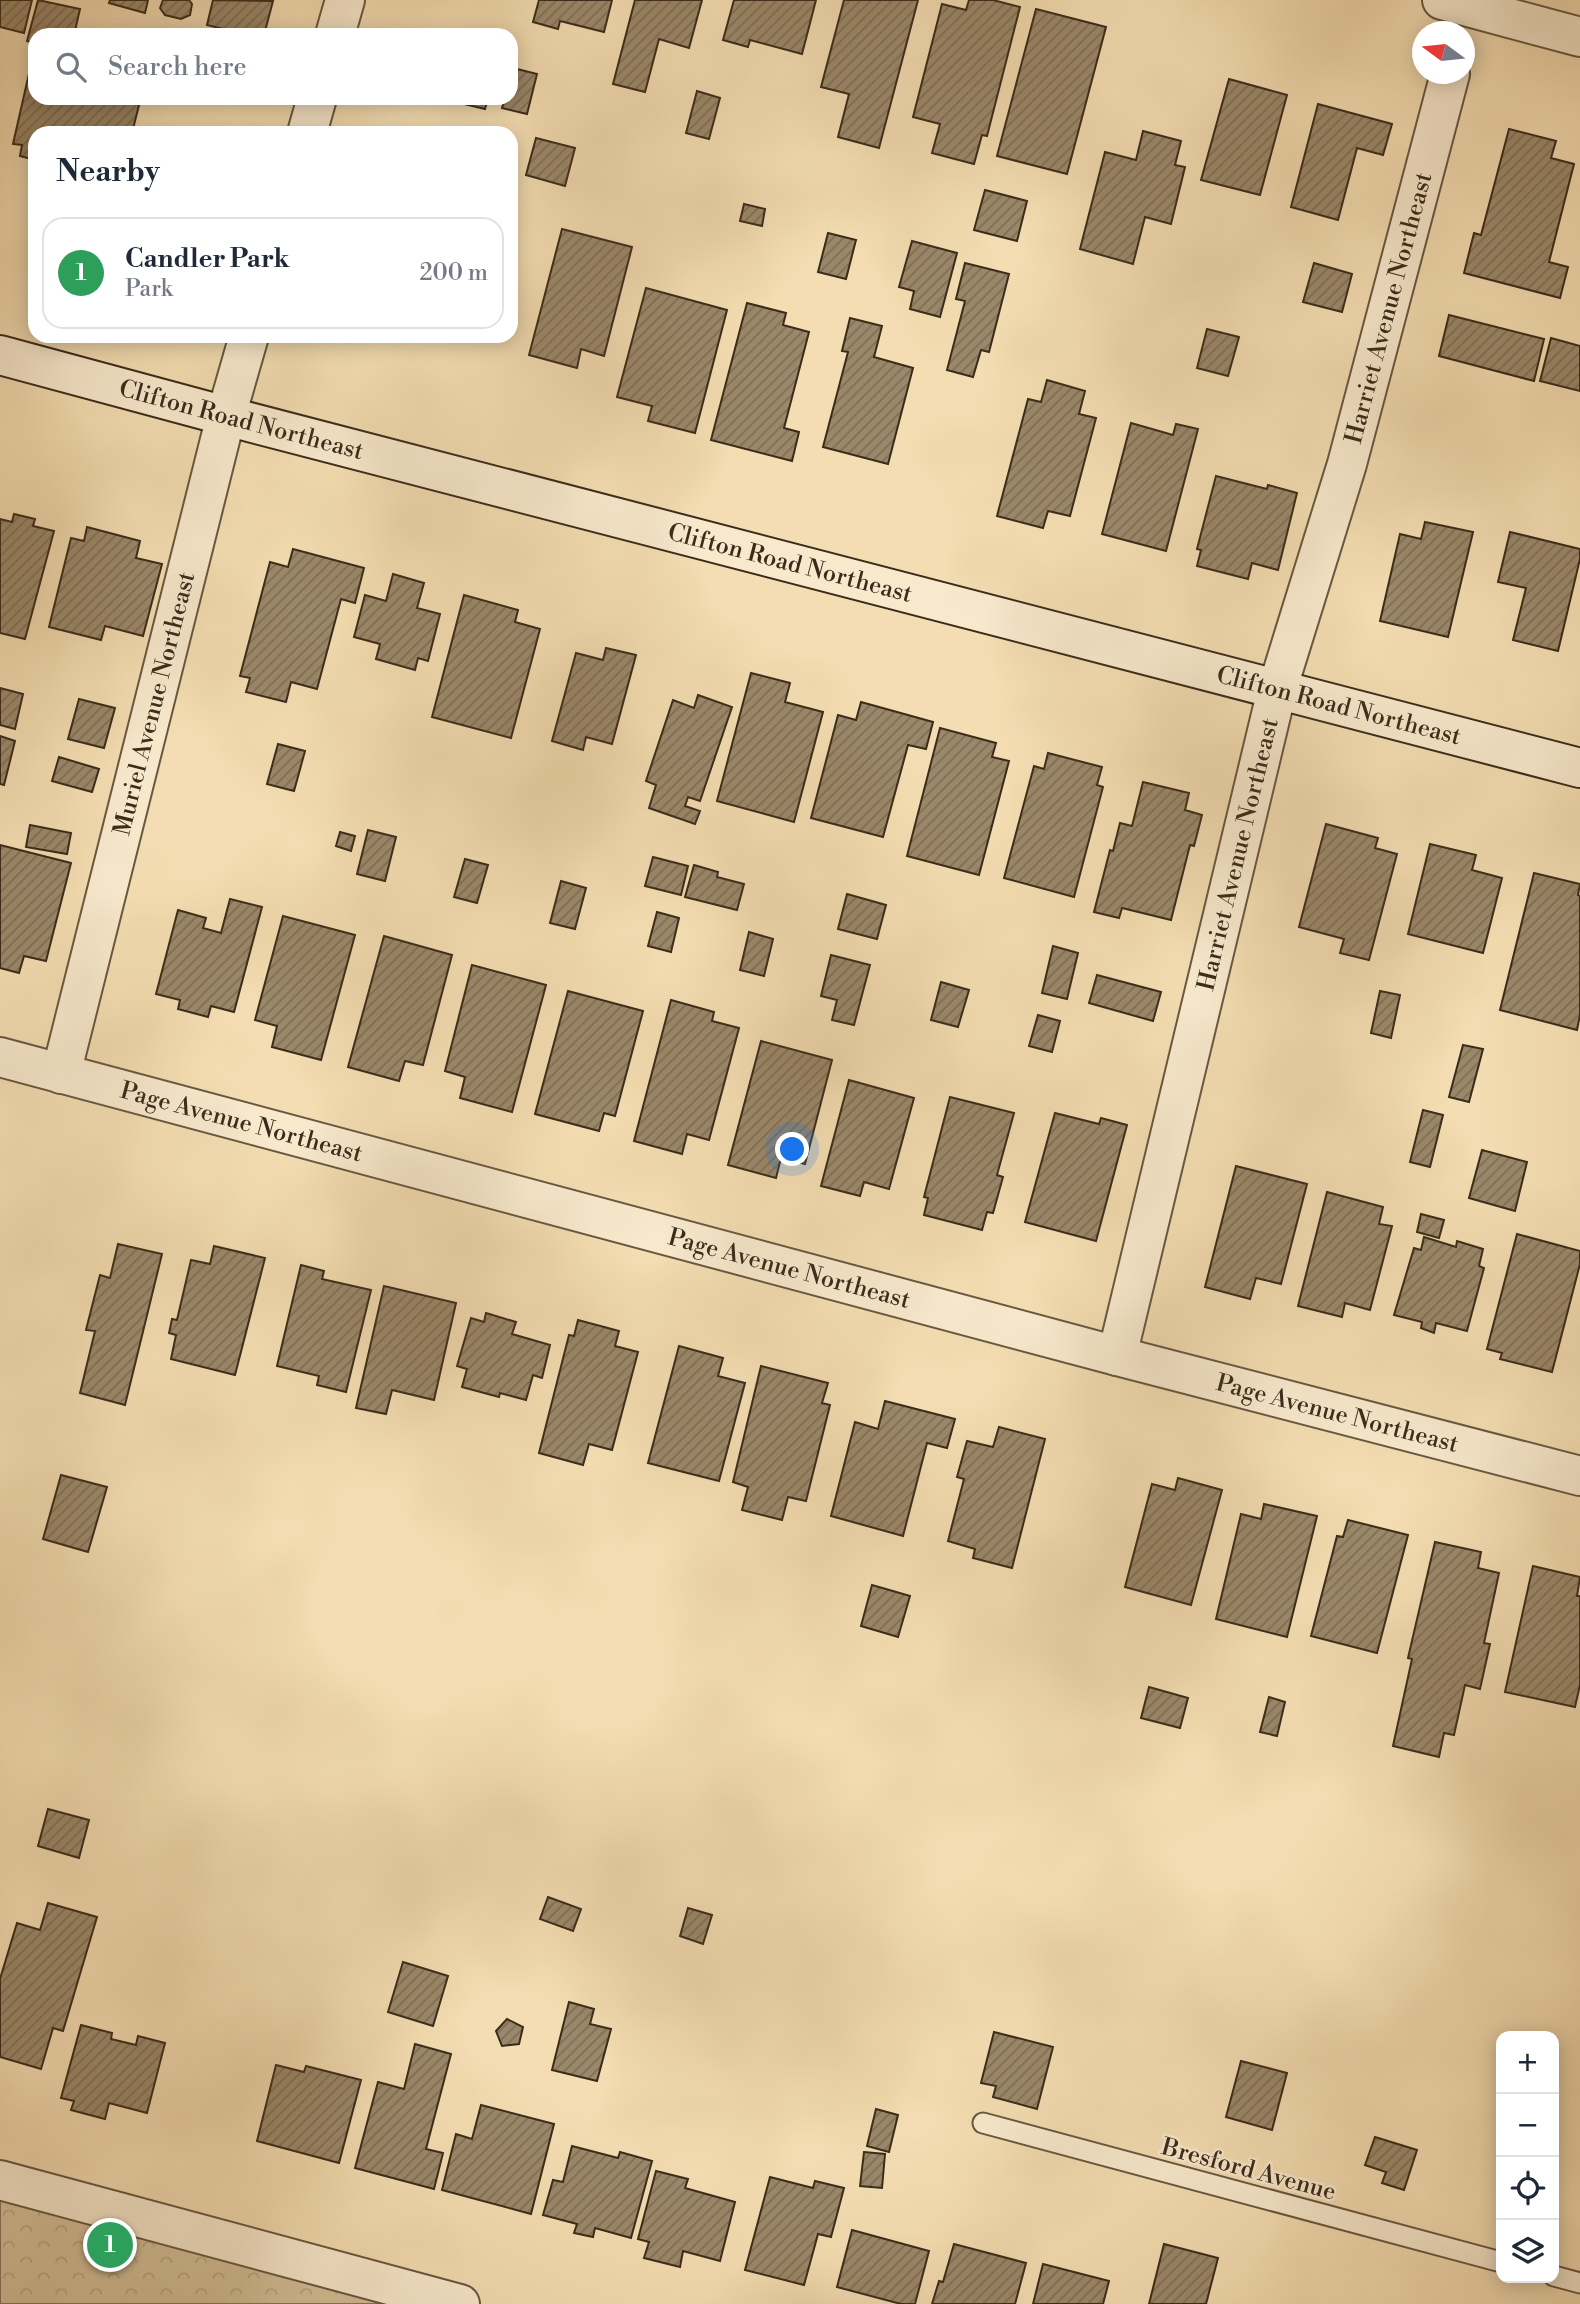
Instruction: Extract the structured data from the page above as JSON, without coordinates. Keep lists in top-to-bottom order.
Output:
{
  "streets": {
    "street": [
      "Harriet Avenue Northeast",
      "Clifton Road Northeast",
      "Muriel Avenue Northeast",
      "Page Avenue Northeast"
    ],
    "lane": ["Bresford Avenue"]
  },
  "crossings": [
    ["Harriet Avenue Northeast", "Clifton Road Northeast"],
    ["Harriet Avenue Northeast", "Page Avenue Northeast"],
    ["Clifton Road Northeast", "Muriel Avenue Northeast"],
    ["Muriel Avenue Northeast", "Page Avenue Northeast"]
  ],
  "north": "left",
  "page": {
    "search": "Search here",
    "heading": "Nearby",
    "list": [
      {
        "mark": "1",
        "name": "Candler Park",
        "note": "Park",
        "value": "200 m"
      }
    ],
    "map_buttons": ["+", "−"],
    "pins": "1"
  }
}
